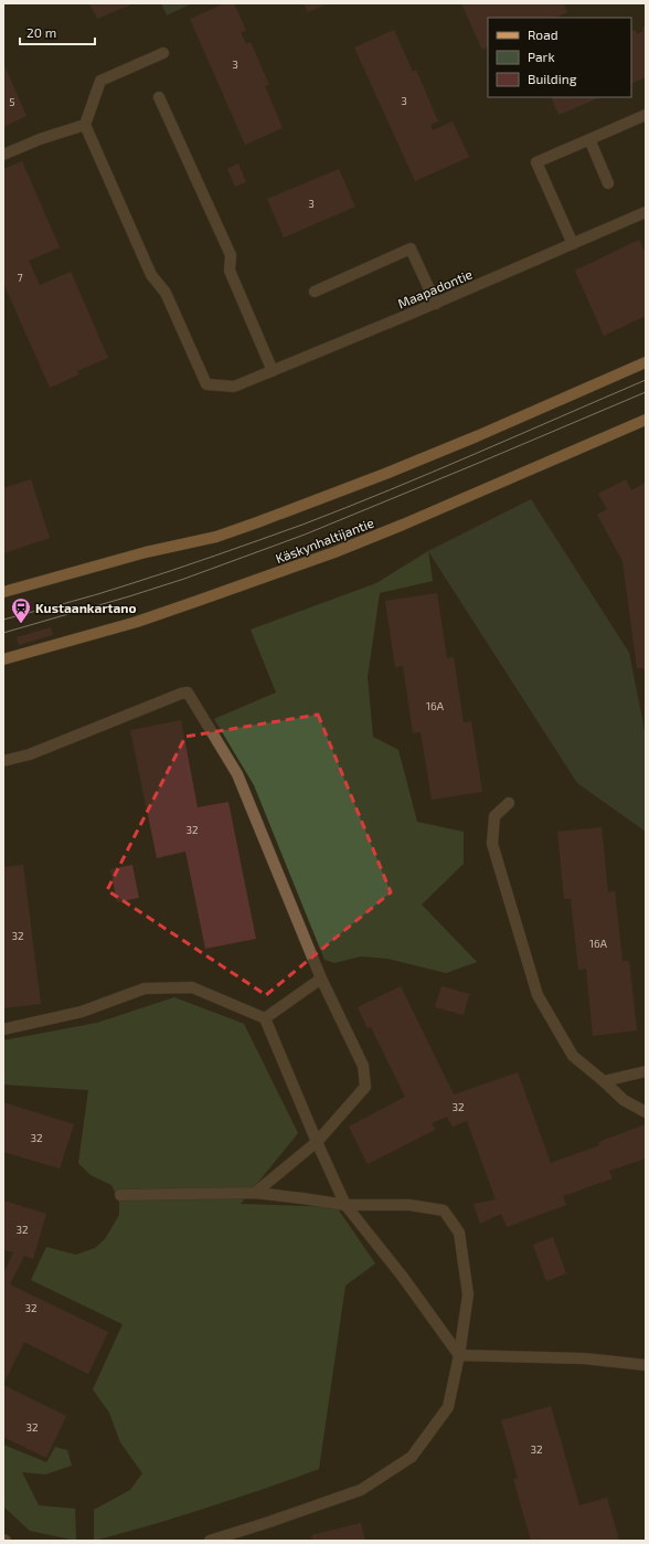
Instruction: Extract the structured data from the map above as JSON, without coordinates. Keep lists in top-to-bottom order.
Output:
{
  "streets": {
    "main road": ["Käskynhaltijantie"],
    "street": ["Maapadontie"]
  },
  "places": {
    "station": ["Kustaankartano"]
  },
  "house_numbers": [
    "3",
    "3",
    "5",
    "3",
    "7",
    "16A",
    "32",
    "32",
    "16A",
    "32",
    "32",
    "32",
    "32",
    "32",
    "32"
  ],
  "legend": ["Road", "Park", "Building"],
  "scale_bar": "20 m"
}
